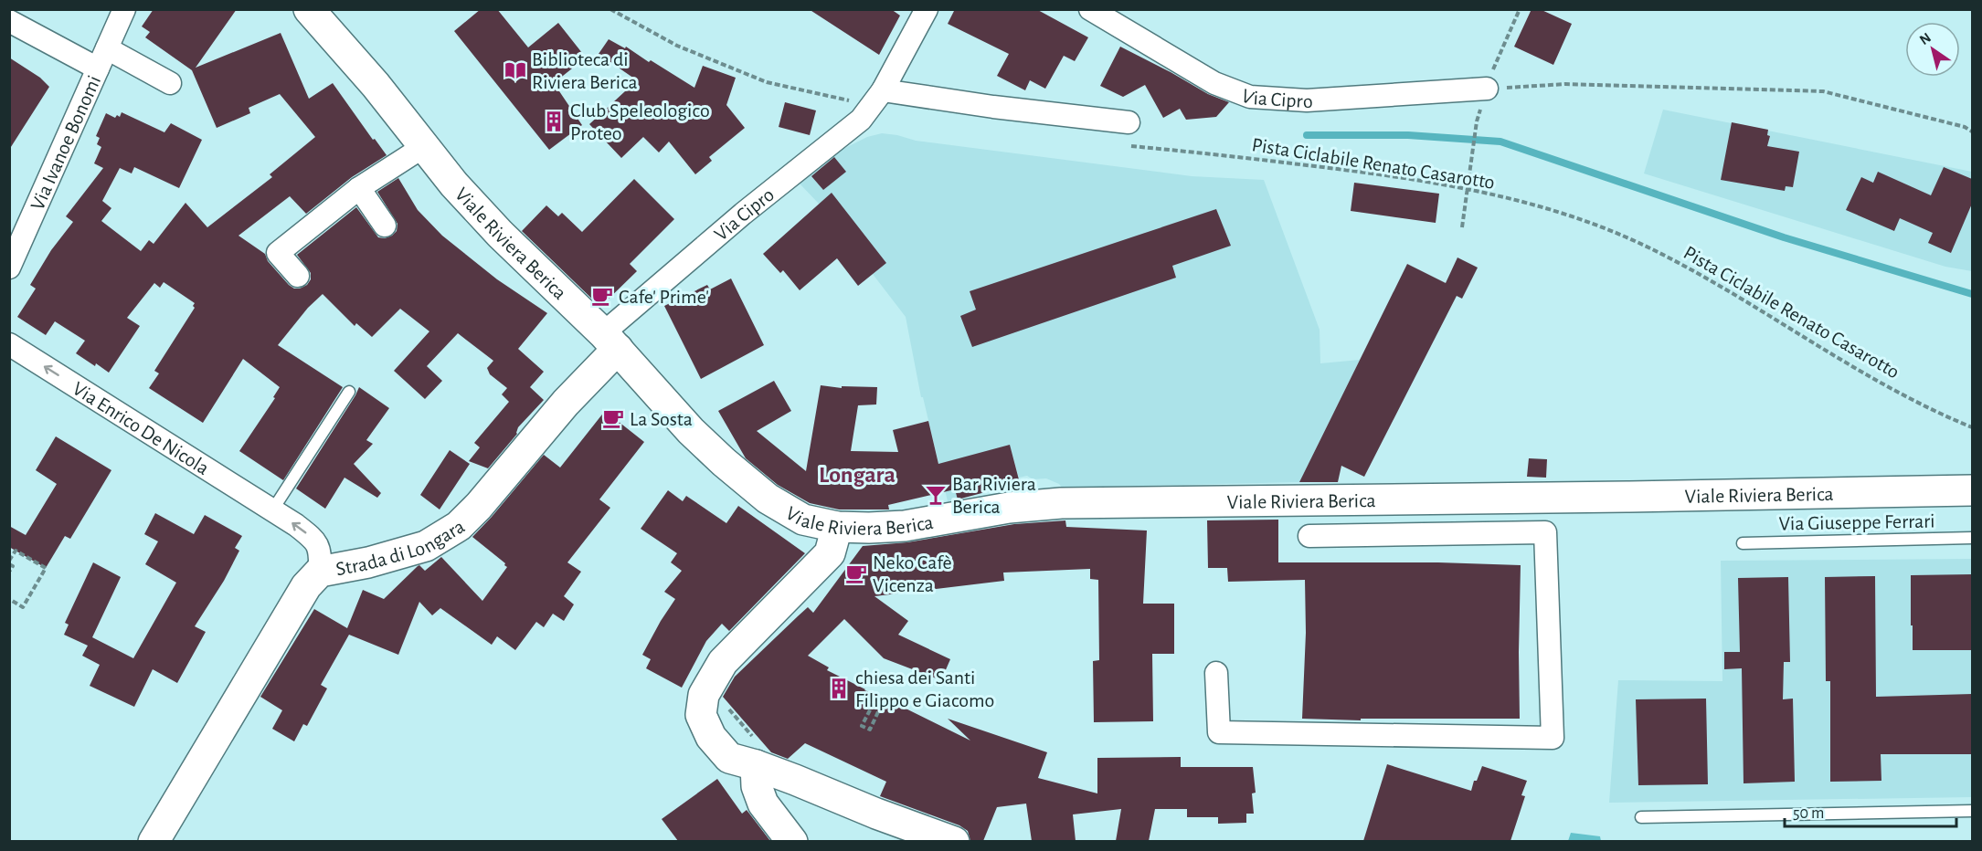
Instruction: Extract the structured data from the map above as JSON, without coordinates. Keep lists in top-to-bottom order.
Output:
{
  "streets": {
    "main road": ["Viale Riviera Berica", "Strada di Longara"],
    "street": ["Via Cipro", "Via Ivanoe Bonomi", "Via Enrico De Nicola"],
    "lane": ["Via Giuseppe Ferrari"],
    "path": ["Pista Ciclabile Renato Casarotto"]
  },
  "crossings": [
    ["Via Cipro", "Viale Riviera Berica"],
    ["Via Cipro", "Strada di Longara"],
    ["Viale Riviera Berica", "Strada di Longara"],
    ["Via Enrico De Nicola", "Strada di Longara"]
  ],
  "one_way": ["Via Enrico De Nicola"],
  "districts": ["Longara"],
  "places": {
    "library": ["Biblioteca di Riviera Berica"],
    "building": ["Club Speleologico Proteo", "chiesa dei Santi Filippo e Giacomo"],
    "cafe": ["Cafe' Prime'", "La Sosta", "Neko Cafè Vicenza"],
    "bar": ["Bar Riviera Berica"]
  },
  "scale_bar": "50 m",
  "north": "top left"
}
